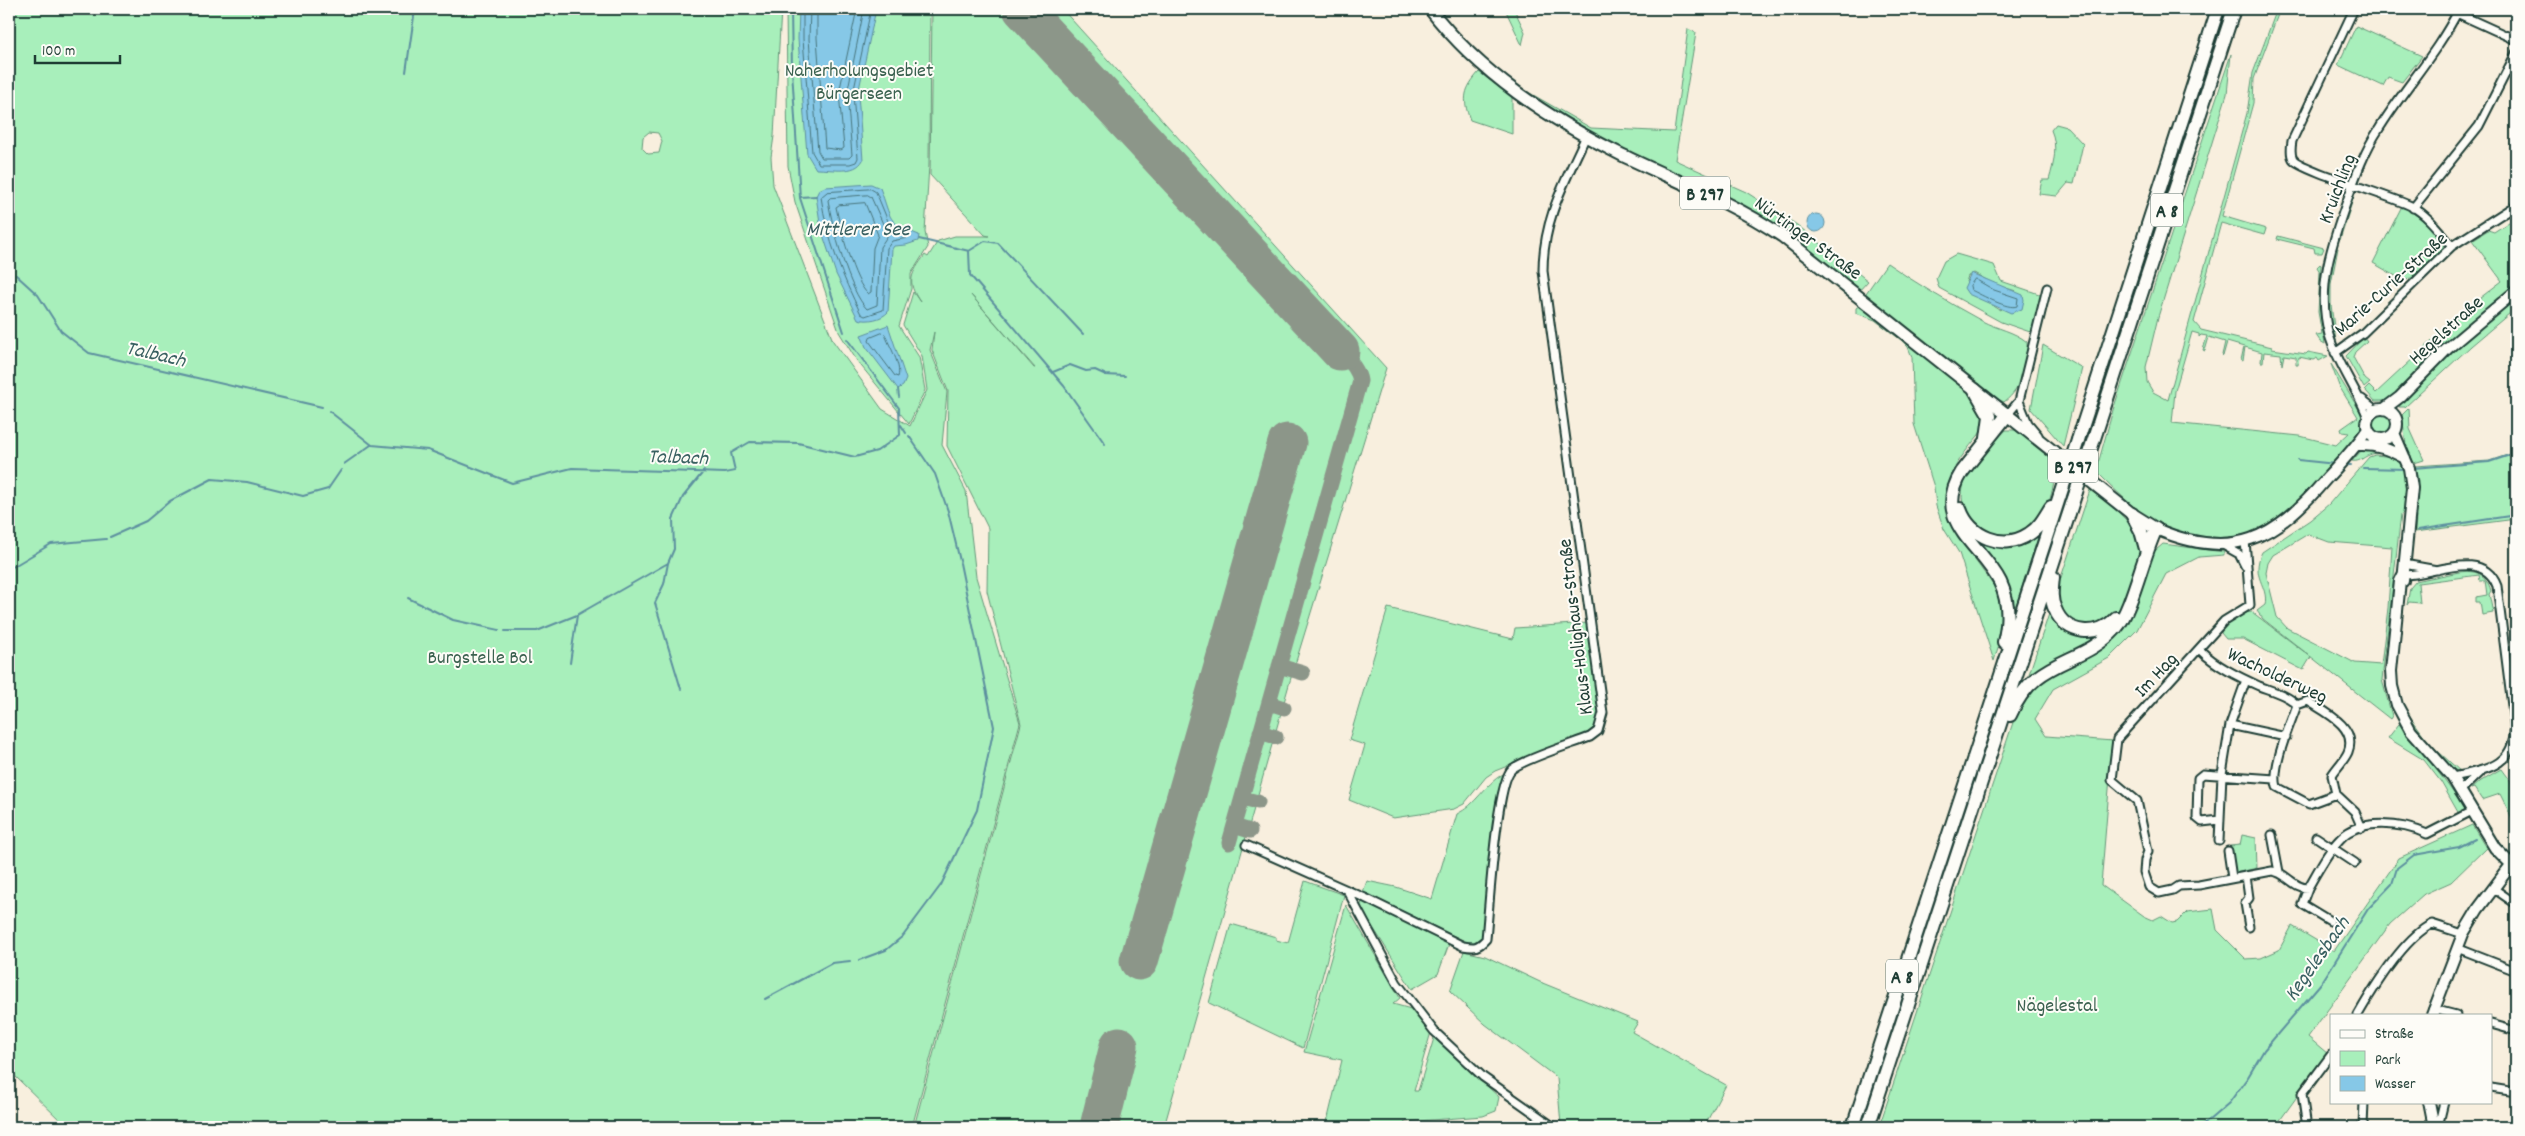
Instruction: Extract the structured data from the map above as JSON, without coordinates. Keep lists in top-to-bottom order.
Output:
{
  "streets": {
    "highway": ["A 8"],
    "main road": ["B 297", "Nürtinger Straße", "Hegelstraße"],
    "street": [
      "Kruichling",
      "Marie-Curie-Straße",
      "Klaus-Holighaus-Straße",
      "Im Hag",
      "Wacholderweg"
    ]
  },
  "crossings": [
    ["Kruichling", "Marie-Curie-Straße"],
    ["Kruichling", "Hegelstraße"],
    ["Nürtinger Straße", "Klaus-Holighaus-Straße"],
    ["Nürtinger Straße", "Im Hag"],
    ["Im Hag", "Wacholderweg"]
  ],
  "water": ["Mittlerer See", "Talbach", "Kegelesbach"],
  "parks": ["Naherholungsgebiet Bürgerseen", "Burgstelle Bol", "Nägelestal"],
  "legend": ["Straße", "Park", "Wasser"],
  "scale_bar": "100 m"
}
